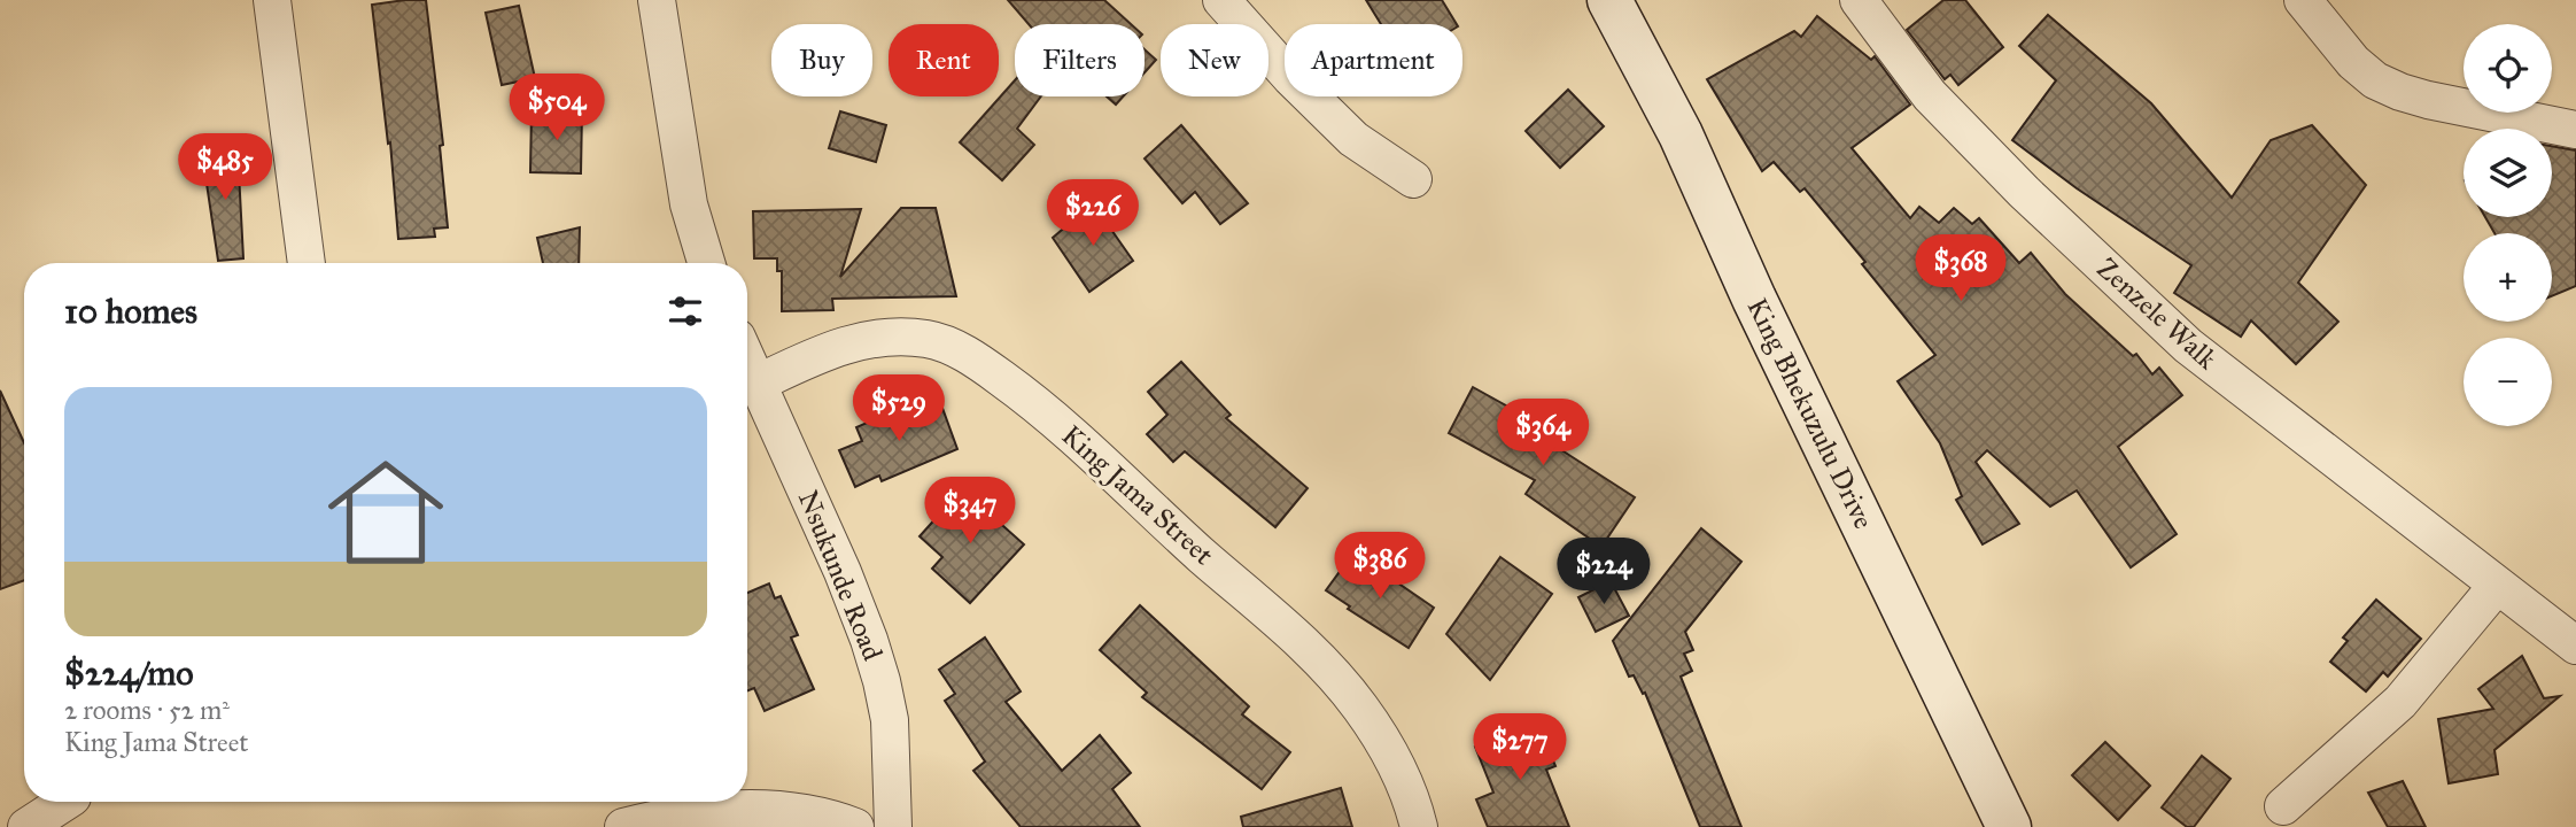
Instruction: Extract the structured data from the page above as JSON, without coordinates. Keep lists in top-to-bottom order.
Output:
{
  "streets": {
    "street": [
      "Zenzele Walk",
      "King Bhekuzulu Drive",
      "King Jama Street",
      "Nsukunde Road"
    ]
  },
  "crossings": [
    ["King Jama Street", "Nsukunde Road"]
  ],
  "page": {
    "map_buttons": ["+", "−"],
    "chip": [
      "Buy",
      "Rent",
      "Filters",
      "New",
      "Apartment"
    ],
    "price": [
      "$504",
      "$485",
      "$226",
      "$368",
      "$529",
      "$364",
      "$347",
      "$386",
      "$224",
      "$277"
    ],
    "heading": "10 homes",
    "list": [
      {
        "name": "$224/mo",
        "note": "2 rooms · 52 m² · King Jama Street"
      }
    ]
  }
}
